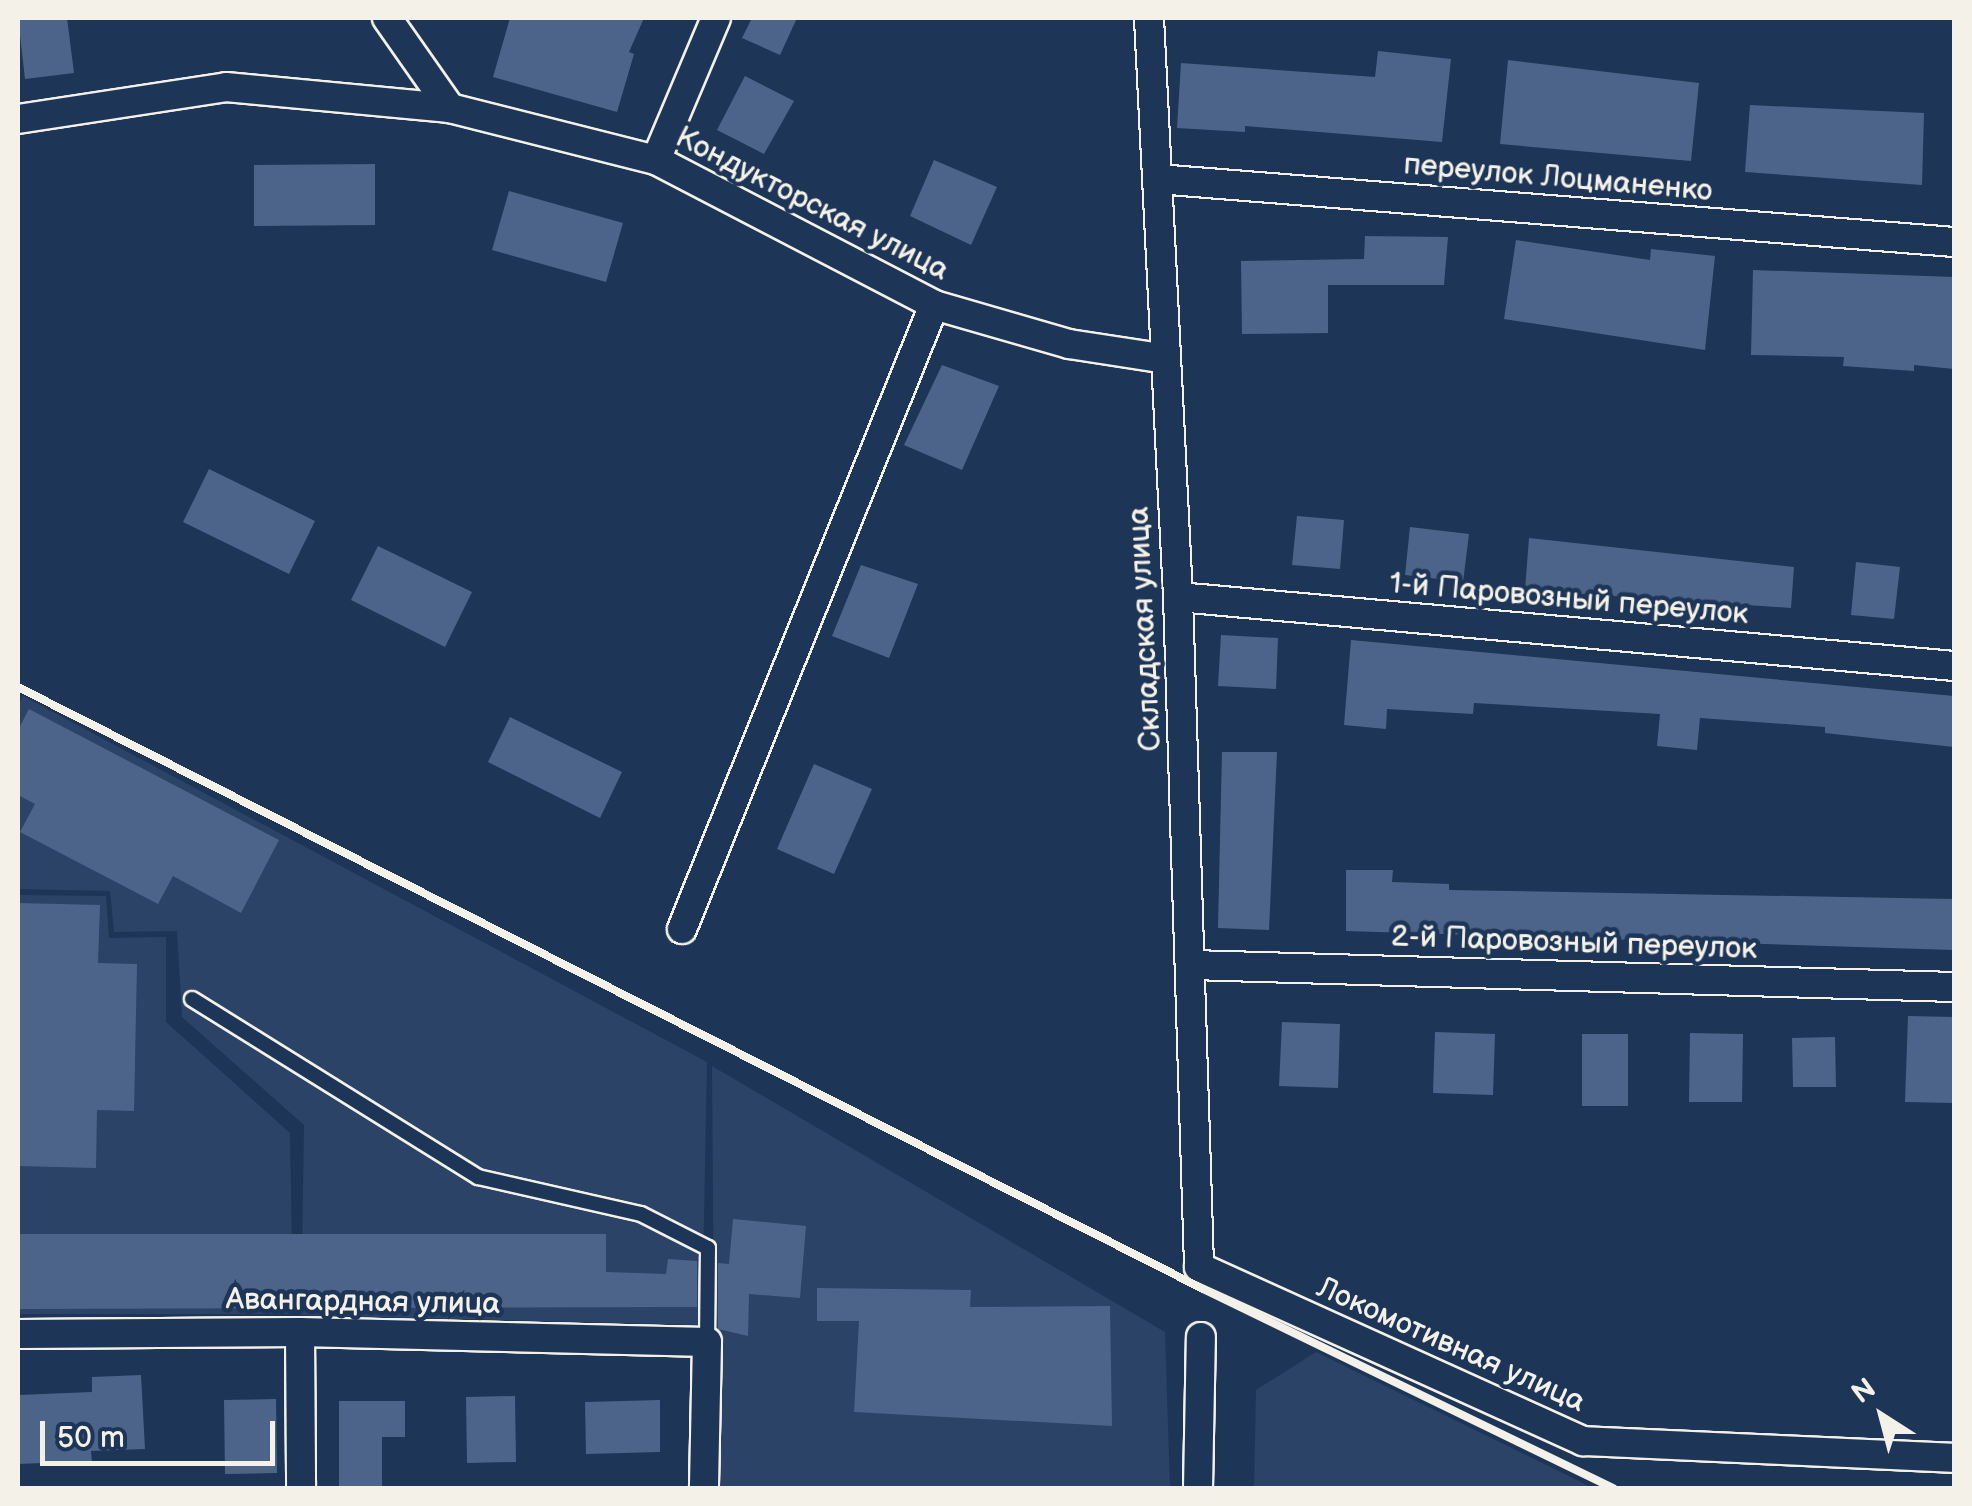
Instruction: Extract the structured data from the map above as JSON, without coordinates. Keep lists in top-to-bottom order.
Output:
{
  "streets": {
    "street": [
      "переулок Лоцманенко",
      "Кондукторская улица",
      "1-й Паровозный переулок",
      "Складская улица",
      "2-й Паровозный переулок",
      "Авангардная улица",
      "Локомотивная улица"
    ]
  },
  "crossings": [
    ["переулок Лоцманенко", "Складская улица"],
    ["Кондукторская улица", "Складская улица"],
    ["1-й Паровозный переулок", "Складская улица"],
    ["Складская улица", "2-й Паровозный переулок"],
    ["Складская улица", "Локомотивная улица"]
  ],
  "scale_bar": "50 m",
  "north": "top left"
}
